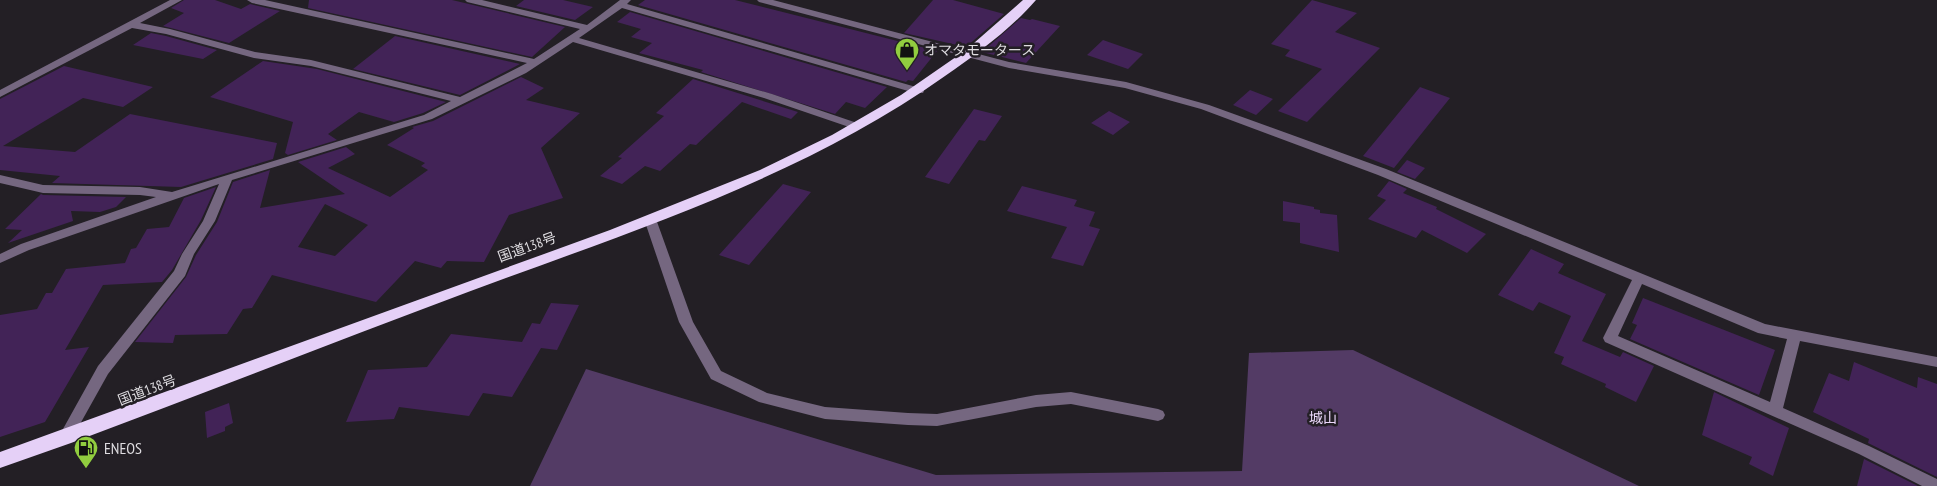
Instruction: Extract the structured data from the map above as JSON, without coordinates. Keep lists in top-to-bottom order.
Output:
{
  "streets": {
    "highway": ["国道138号"]
  },
  "parks": ["城山"],
  "places": {
    "shop": ["オマタモータース"],
    "fuel station": ["ENEOS"]
  }
}
